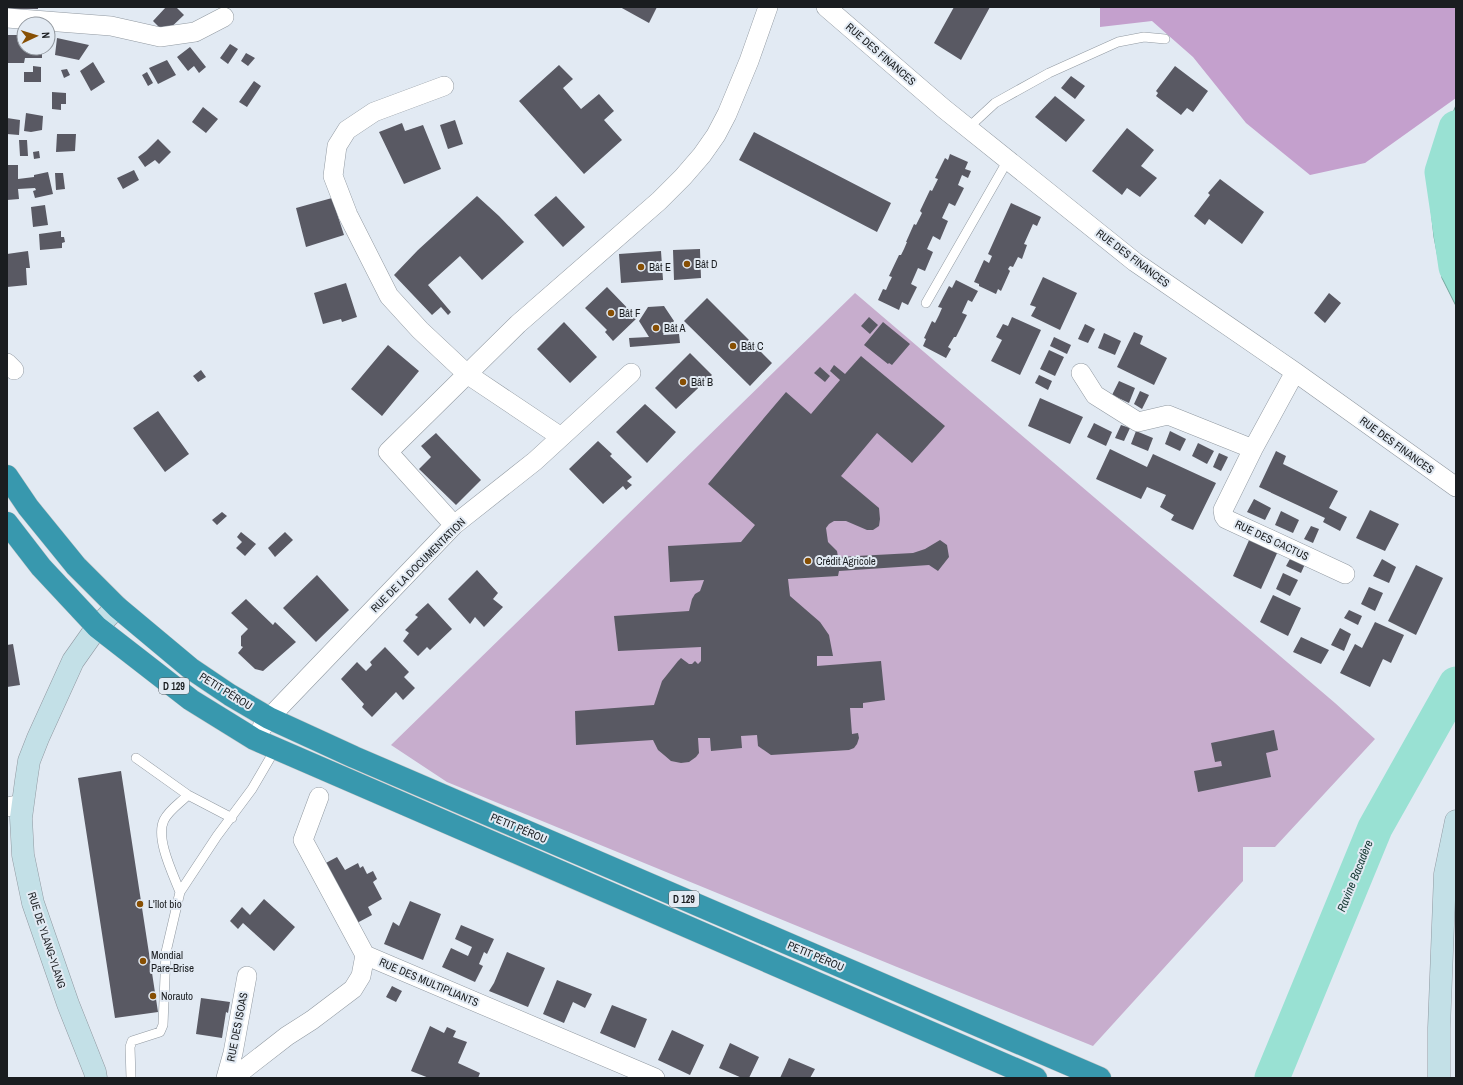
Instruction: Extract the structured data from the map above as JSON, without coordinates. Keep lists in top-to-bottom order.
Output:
{
  "streets": {
    "highway": ["D 129", "PETIT PÉROU"],
    "street": [
      "RUE DES FINANCES",
      "RUE DES CACTUS",
      "RUE DE LA DOCUMENTATION",
      "RUE DE YLANG-YLANG",
      "RUE DES MULTIPLIANTS",
      "RUE DES ISOAS"
    ]
  },
  "crossings": [
    ["RUE DES FINANCES", "RUE DES CACTUS"],
    ["RUE DE LA DOCUMENTATION", "D 129"],
    ["RUE DE LA DOCUMENTATION", "PETIT PÉROU"],
    ["D 129", "RUE DE YLANG-YLANG"],
    ["PETIT PÉROU", "RUE DE YLANG-YLANG"]
  ],
  "water": ["Ravine Bacadère"],
  "places": [
    "Bât D",
    "Bât E",
    "Bât F",
    "Bât A",
    "Bât C",
    "Bât B",
    "Crédit Agricole",
    "L'îlot bio",
    "Mondial Pare-Brise",
    "Norauto"
  ],
  "north": "right"
}
